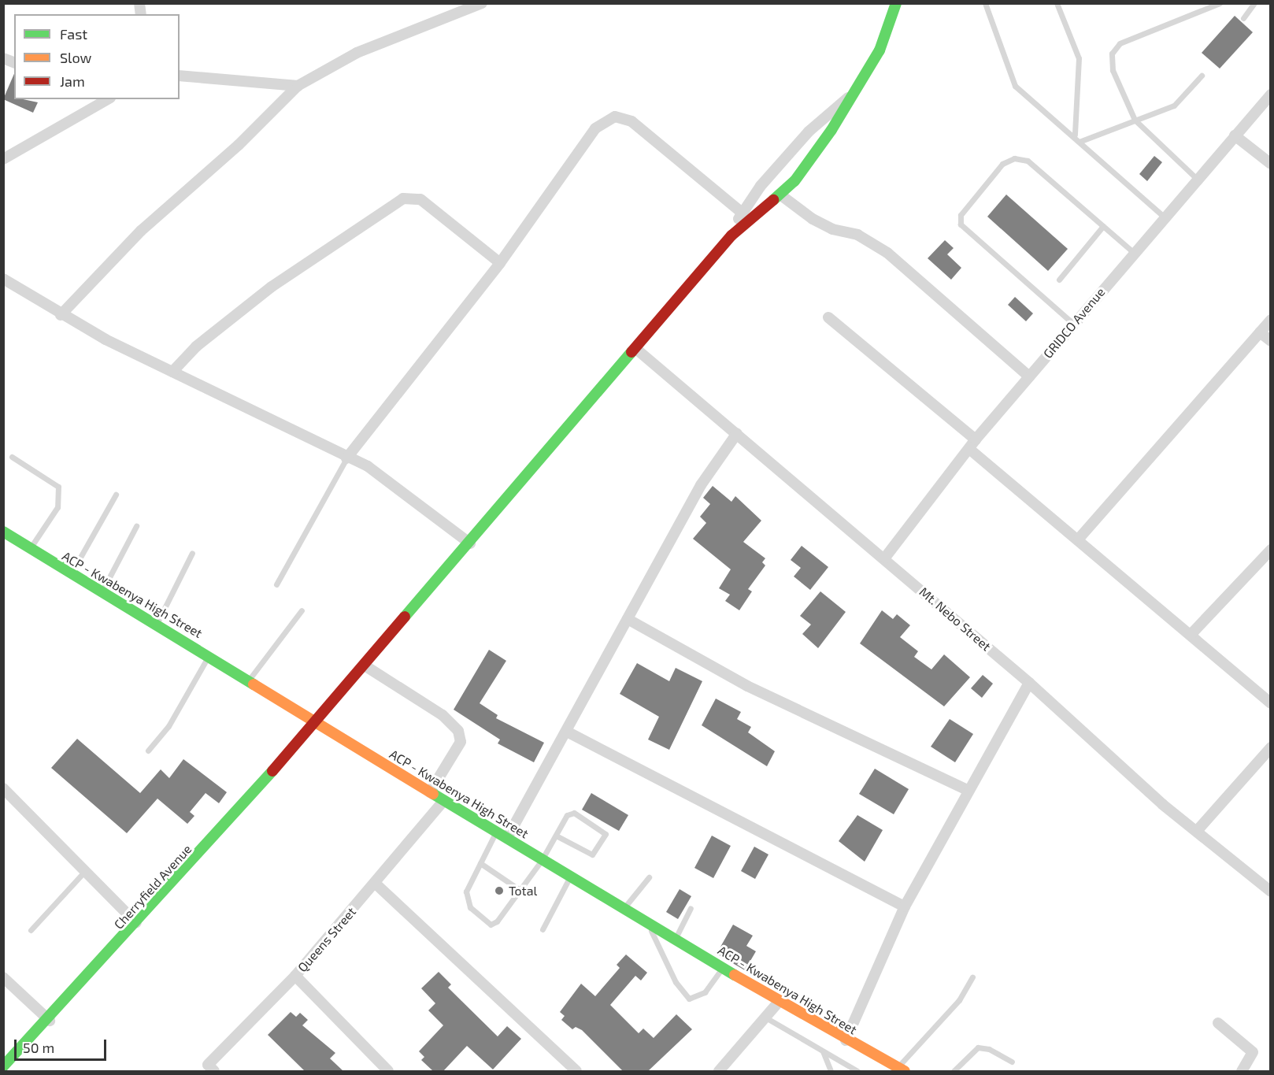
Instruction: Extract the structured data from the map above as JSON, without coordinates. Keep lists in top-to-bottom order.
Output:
{
  "streets": {
    "street": [
      "GRIDCO Avenue",
      "ACP - Kwabenya High Street",
      "Mt. Nebo Street",
      "Cherryfield Avenue",
      "Queens Street"
    ]
  },
  "crossings": [
    ["GRIDCO Avenue", "Mt. Nebo Street"],
    ["ACP - Kwabenya High Street", "Cherryfield Avenue"],
    ["ACP - Kwabenya High Street", "Queens Street"],
    ["Mt. Nebo Street", "Cherryfield Avenue"]
  ],
  "places": ["Total"],
  "legend": ["Fast", "Slow", "Jam"],
  "scale_bar": "50 m"
}
